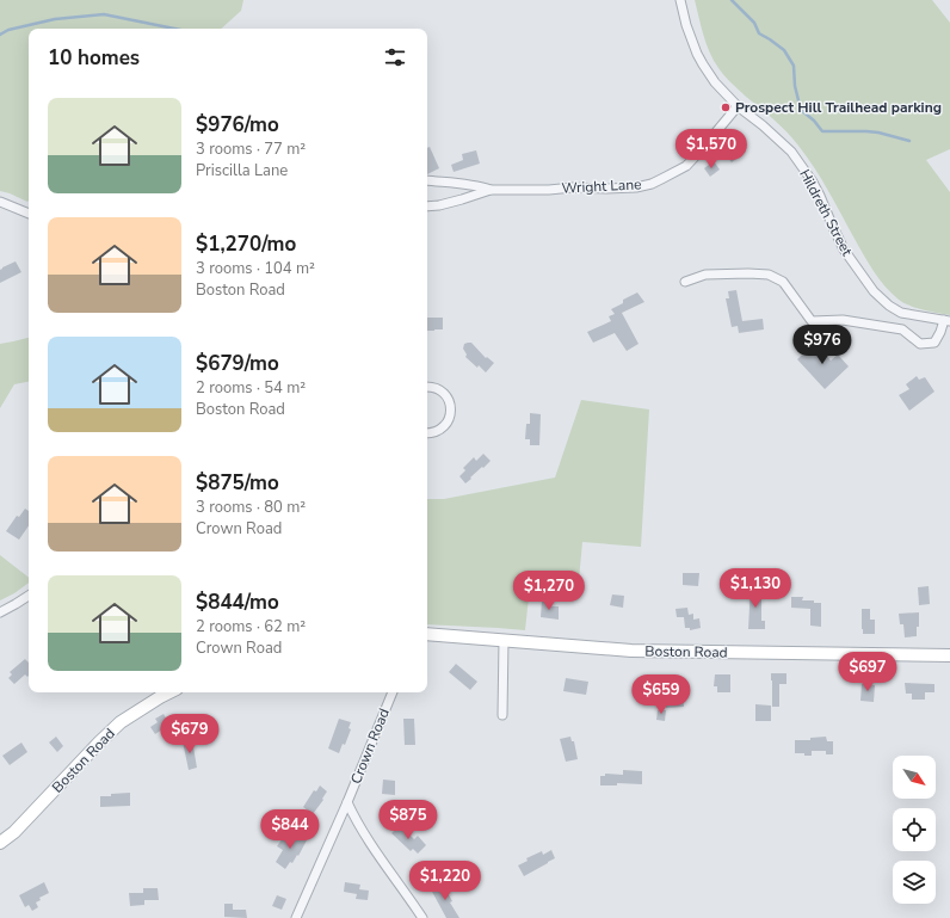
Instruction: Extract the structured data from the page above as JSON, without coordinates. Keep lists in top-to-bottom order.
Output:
{
  "streets": {
    "main road": ["Boston Road"],
    "street": ["Wright Lane", "Hildreth Street", "Crown Road"]
  },
  "crossings": [
    ["Wright Lane", "Hildreth Street"]
  ],
  "places": ["Prospect Hill Trailhead parking"],
  "north": "bottom right",
  "page": {
    "heading": "10 homes",
    "list": [
      {
        "name": "$976/mo",
        "note": "3 rooms · 77 m² · Priscilla Lane"
      },
      {
        "name": "$1,270/mo",
        "note": "3 rooms · 104 m² · Boston Road"
      },
      {
        "name": "$679/mo",
        "note": "2 rooms · 54 m² · Boston Road"
      },
      {
        "name": "$875/mo",
        "note": "3 rooms · 80 m² · Crown Road"
      },
      {
        "name": "$844/mo",
        "note": "2 rooms · 62 m² · Crown Road"
      }
    ],
    "price": [
      "$1,570",
      "$976",
      "$1,130",
      "$1,270",
      "$697",
      "$659",
      "$679",
      "$875",
      "$844",
      "$1,220"
    ]
  }
}
